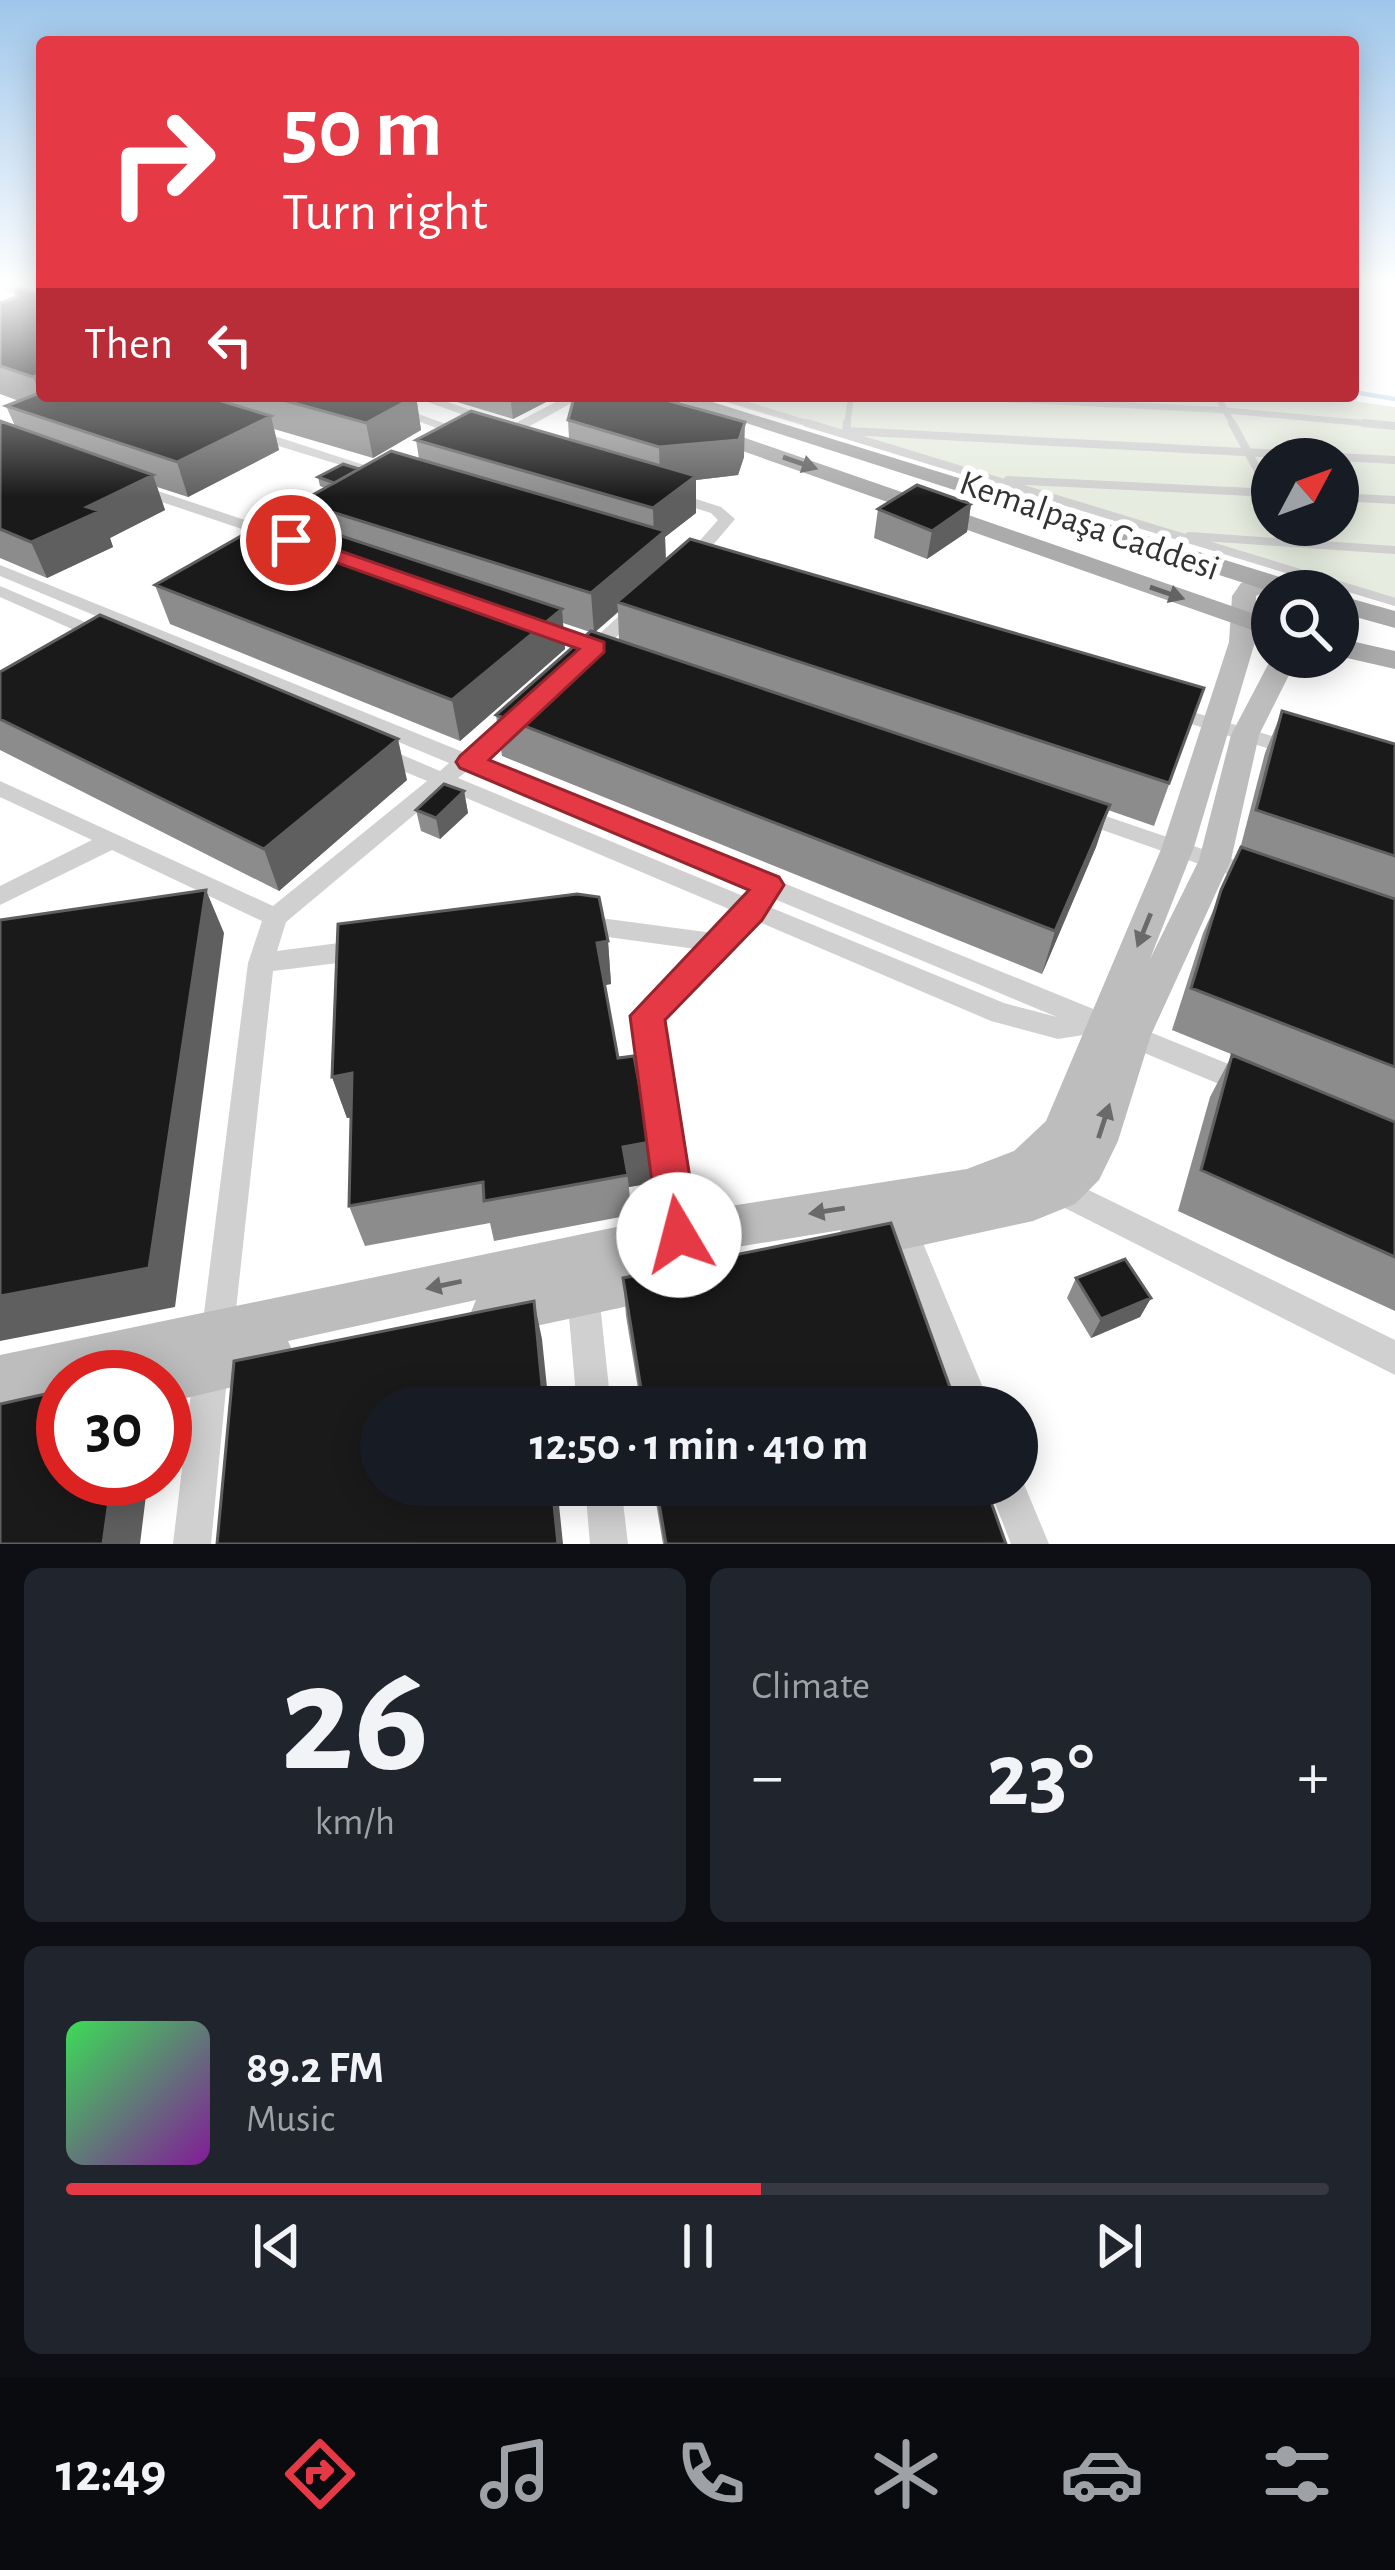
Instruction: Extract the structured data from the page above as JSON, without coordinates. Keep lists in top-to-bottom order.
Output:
{
  "streets": {
    "main road": ["Kemalpaşa Caddesi"]
  },
  "north": "top right",
  "page": {
    "turn": ["50 m", "Turn right"],
    "then": "Then",
    "limit": "30",
    "trip": "12:50 · 1 min · 410 m",
    "tile": [
      ["26", "km/h"],
      "Climate"
    ],
    "heat": ["−", "23°", "+"],
    "song": ["89.2 FM", "Music"],
    "tabs": "12:49"
  }
}
